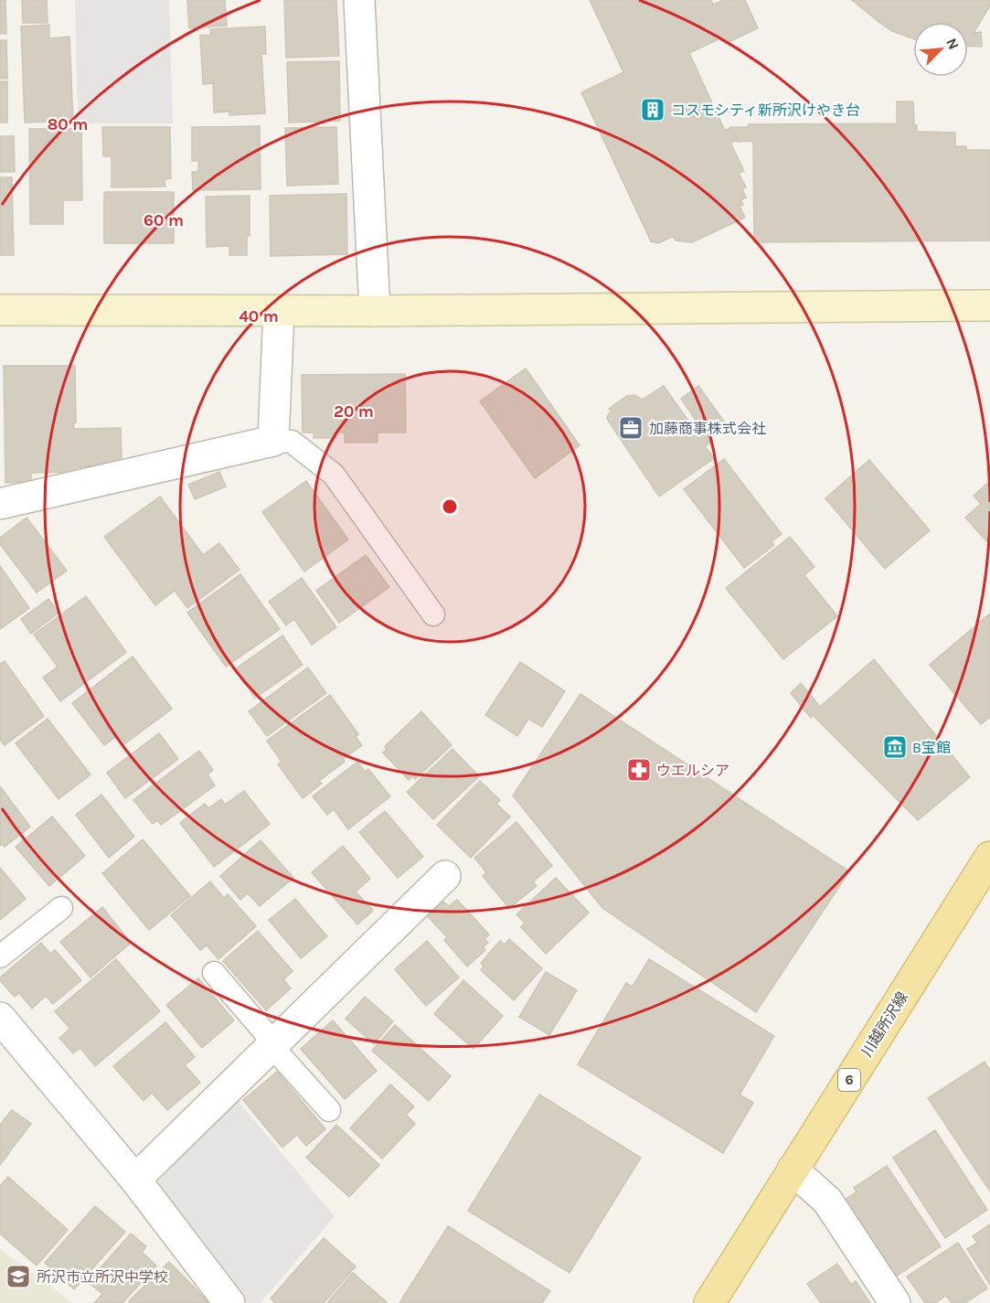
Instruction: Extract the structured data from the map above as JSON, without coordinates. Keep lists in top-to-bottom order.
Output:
{
  "streets": {
    "main road": ["川越所沢線", "6"]
  },
  "places": {
    "building": ["コスモシティ新所沢けやき台"],
    "office": ["加藤商事株式会社"],
    "museum": ["B宝館"],
    "pharmacy": ["ウエルシア"],
    "school or university": ["所沢市立所沢中学校"]
  },
  "north": "top right",
  "rings": [
    "80 m",
    "60 m",
    "40 m",
    "20 m"
  ]
}
